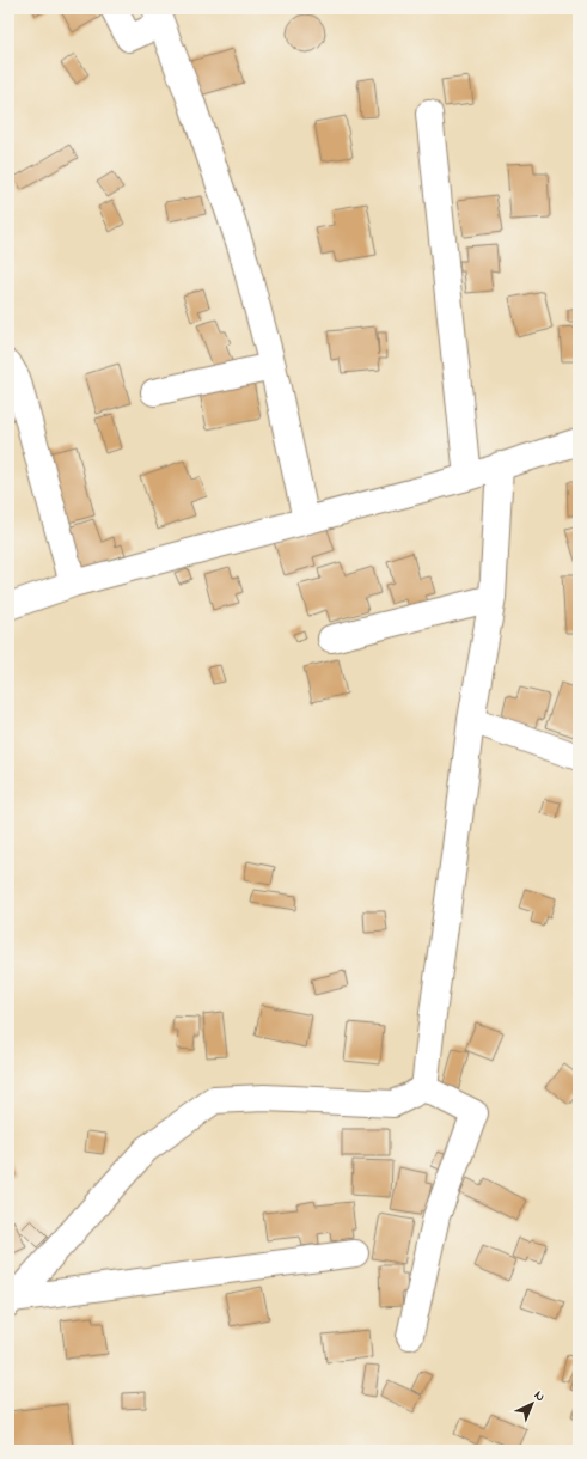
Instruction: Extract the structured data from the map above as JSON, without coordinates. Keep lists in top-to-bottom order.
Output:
{
  "north": "top right"
}
